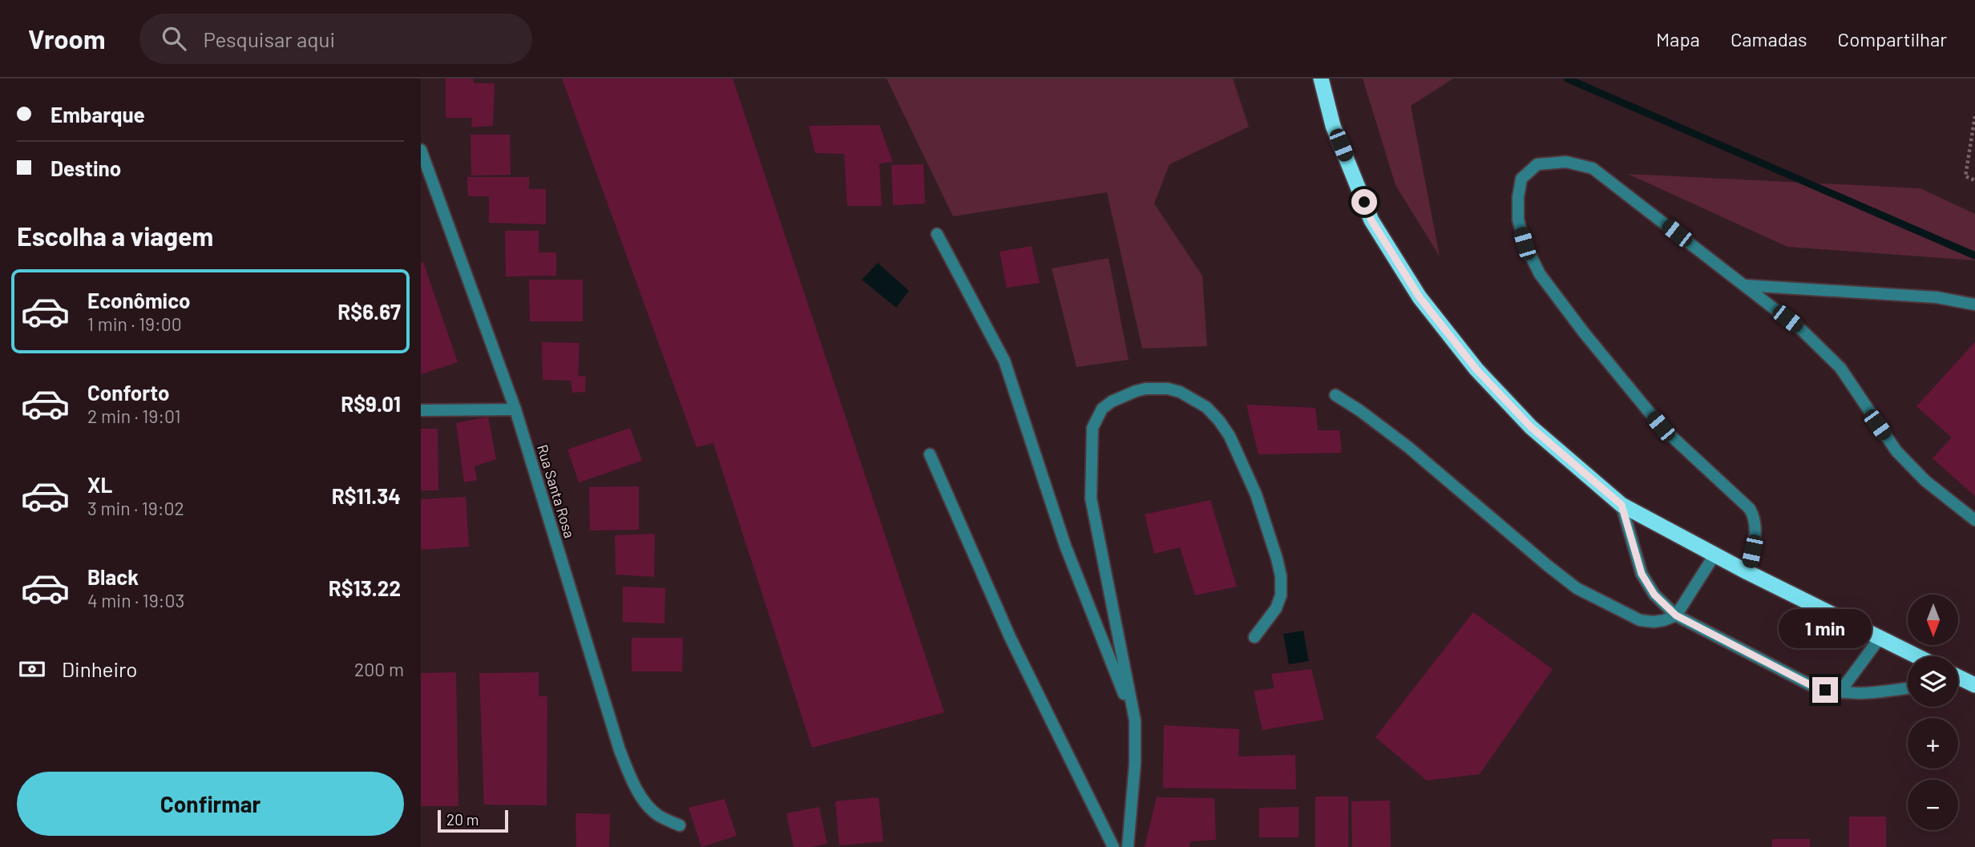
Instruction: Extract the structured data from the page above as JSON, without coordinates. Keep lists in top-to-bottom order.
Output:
{
  "streets": {
    "street": ["Rua Santa Rosa"]
  },
  "scale_bar": "20 m",
  "north": "bottom",
  "page": {
    "header": "Vroom",
    "search": "Pesquisar aqui",
    "nav": ["Mapa", "Camadas", "Compartilhar"],
    "banner": ["Embarque", "Destino"],
    "heading": "Escolha a viagem",
    "list": [
      {
        "name": "Econômico",
        "note": "1 min · 19:00",
        "value": "R$6.67"
      },
      {
        "name": "Conforto",
        "note": "2 min · 19:01",
        "value": "R$9.01"
      },
      {
        "name": "XL",
        "note": "3 min · 19:02",
        "value": "R$11.34"
      },
      {
        "name": "Black",
        "note": "4 min · 19:03",
        "value": "R$13.22"
      }
    ],
    "map_buttons": ["+", "−"],
    "bubble": "1 min",
    "pay": ["Dinheiro", "200 m"],
    "buttons": "Confirmar",
    "scale": "20 m"
  }
}
